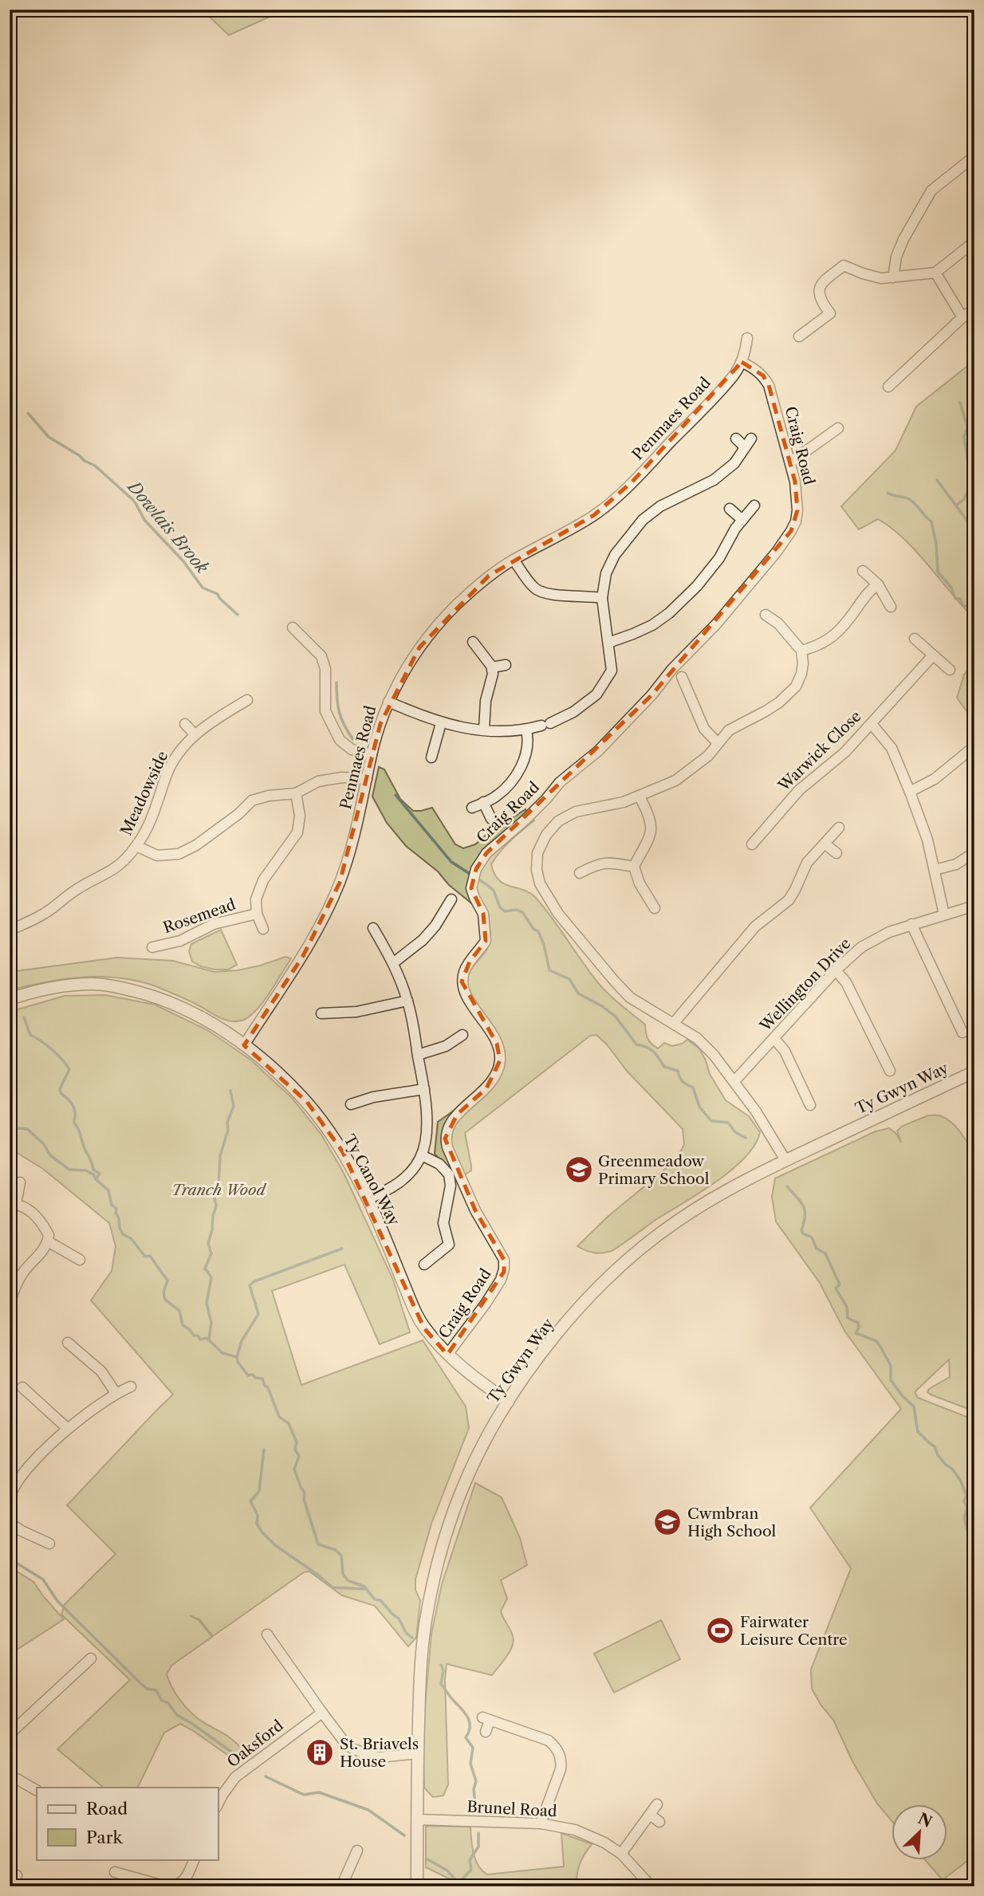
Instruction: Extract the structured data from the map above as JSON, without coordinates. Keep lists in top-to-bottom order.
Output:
{
  "streets": {
    "street": [
      "Penmaes Road",
      "Craig Road",
      "Warwick Close",
      "Meadowside",
      "Rosemead",
      "Wellington Drive",
      "Ty Gwyn Way",
      "Ty Canol Way",
      "Oaksford",
      "Brunel Road"
    ]
  },
  "crossings": [
    ["Penmaes Road", "Craig Road"],
    ["Penmaes Road", "Ty Canol Way"],
    ["Craig Road", "Ty Canol Way"],
    ["Ty Gwyn Way", "Ty Canol Way"],
    ["Ty Gwyn Way", "Brunel Road"]
  ],
  "water": ["Dowlais Brook"],
  "parks": ["Tranch Wood"],
  "places": {
    "school or university": ["Greenmeadow Primary School", "Cwmbran High School"],
    "sports": ["Fairwater Leisure Centre"],
    "building": ["St. Briavels House"]
  },
  "legend": ["Road", "Park"],
  "north": "top right"
}
